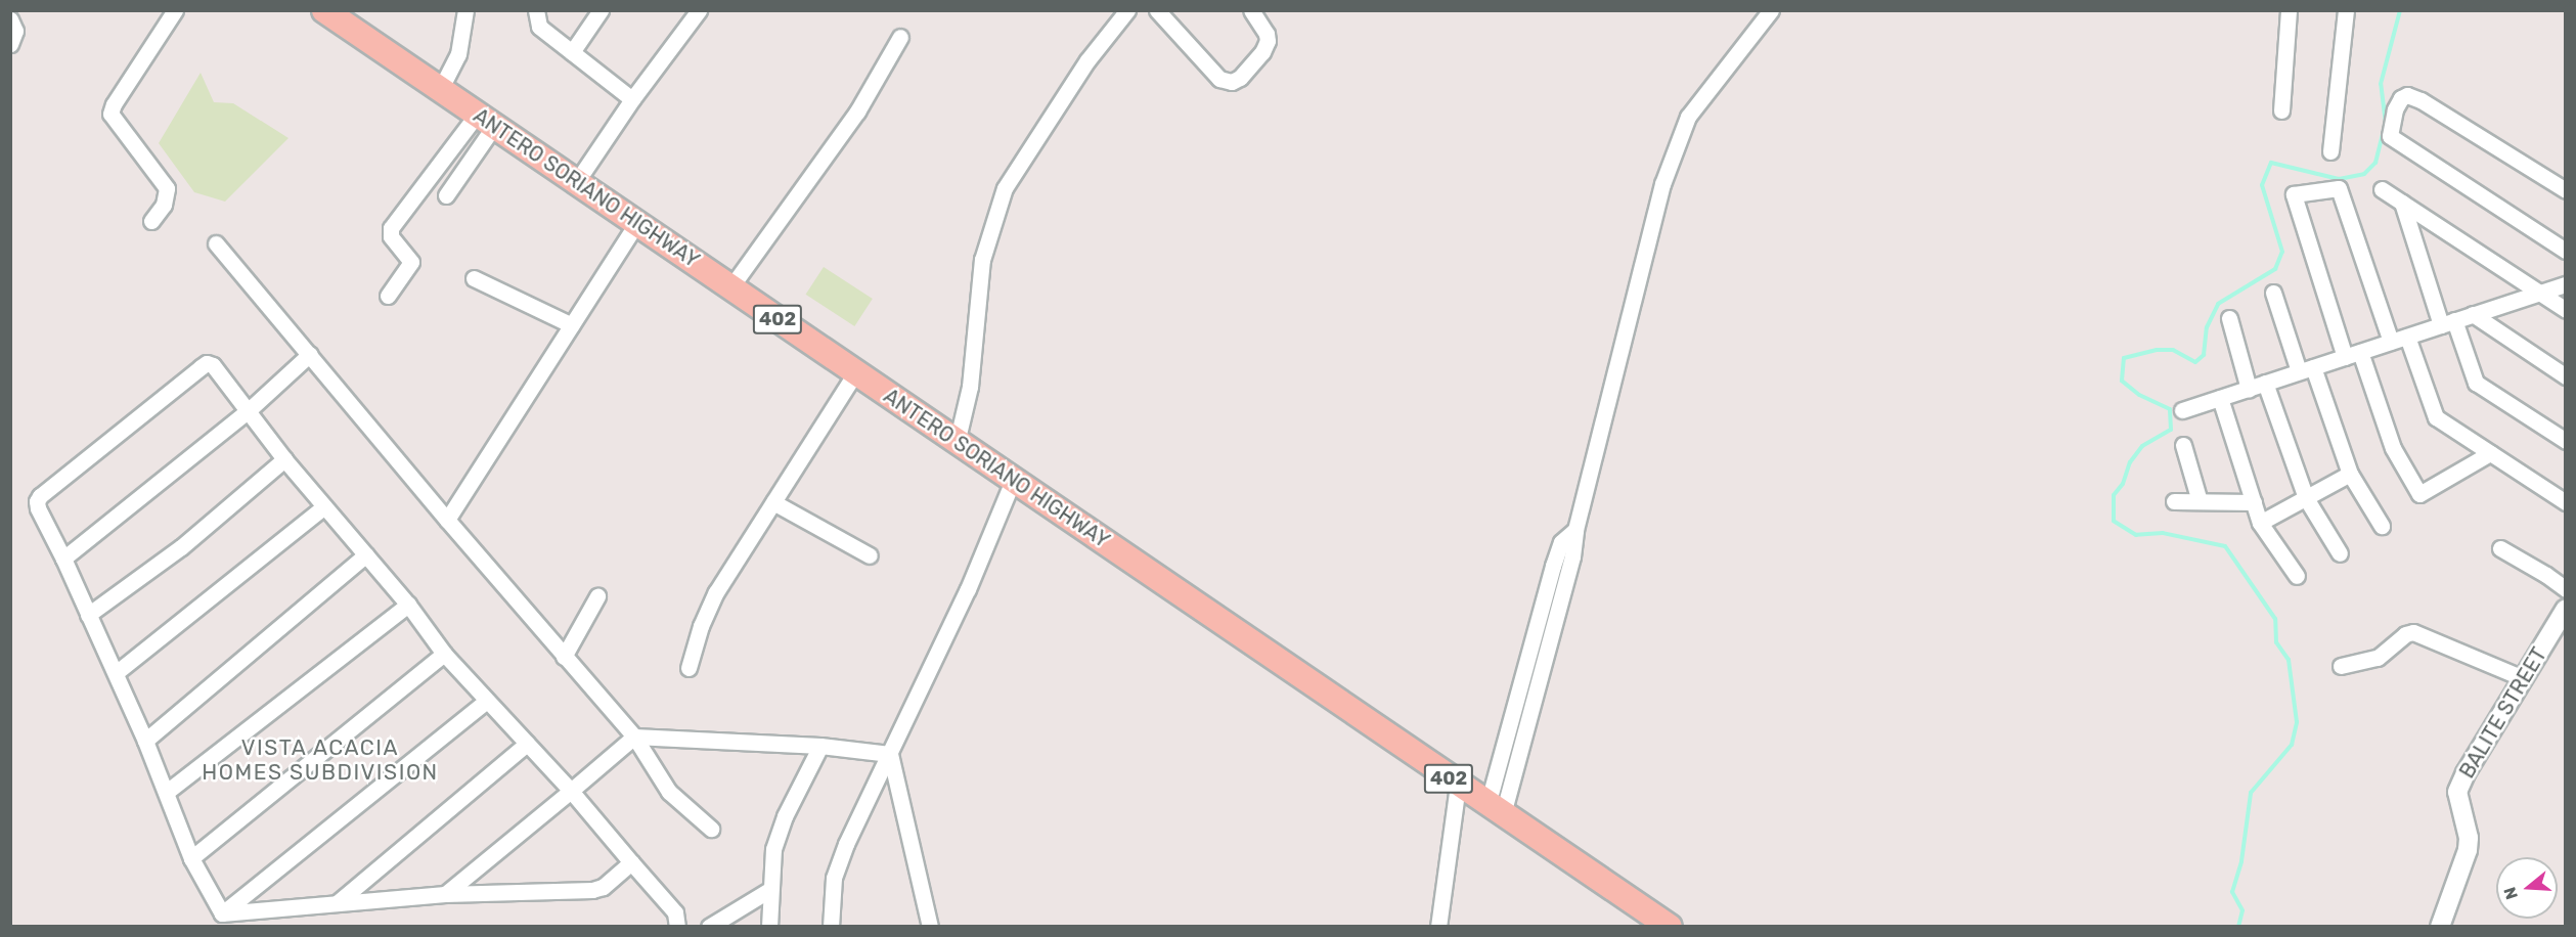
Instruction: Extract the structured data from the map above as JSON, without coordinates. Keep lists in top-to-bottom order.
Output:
{
  "streets": {
    "main road": ["ANTERO SORIANO HIGHWAY", "402"],
    "street": ["BALITE STREET"]
  },
  "districts": ["VISTA ACACIA HOMES SUBDIVISION"],
  "north": "left"
}
